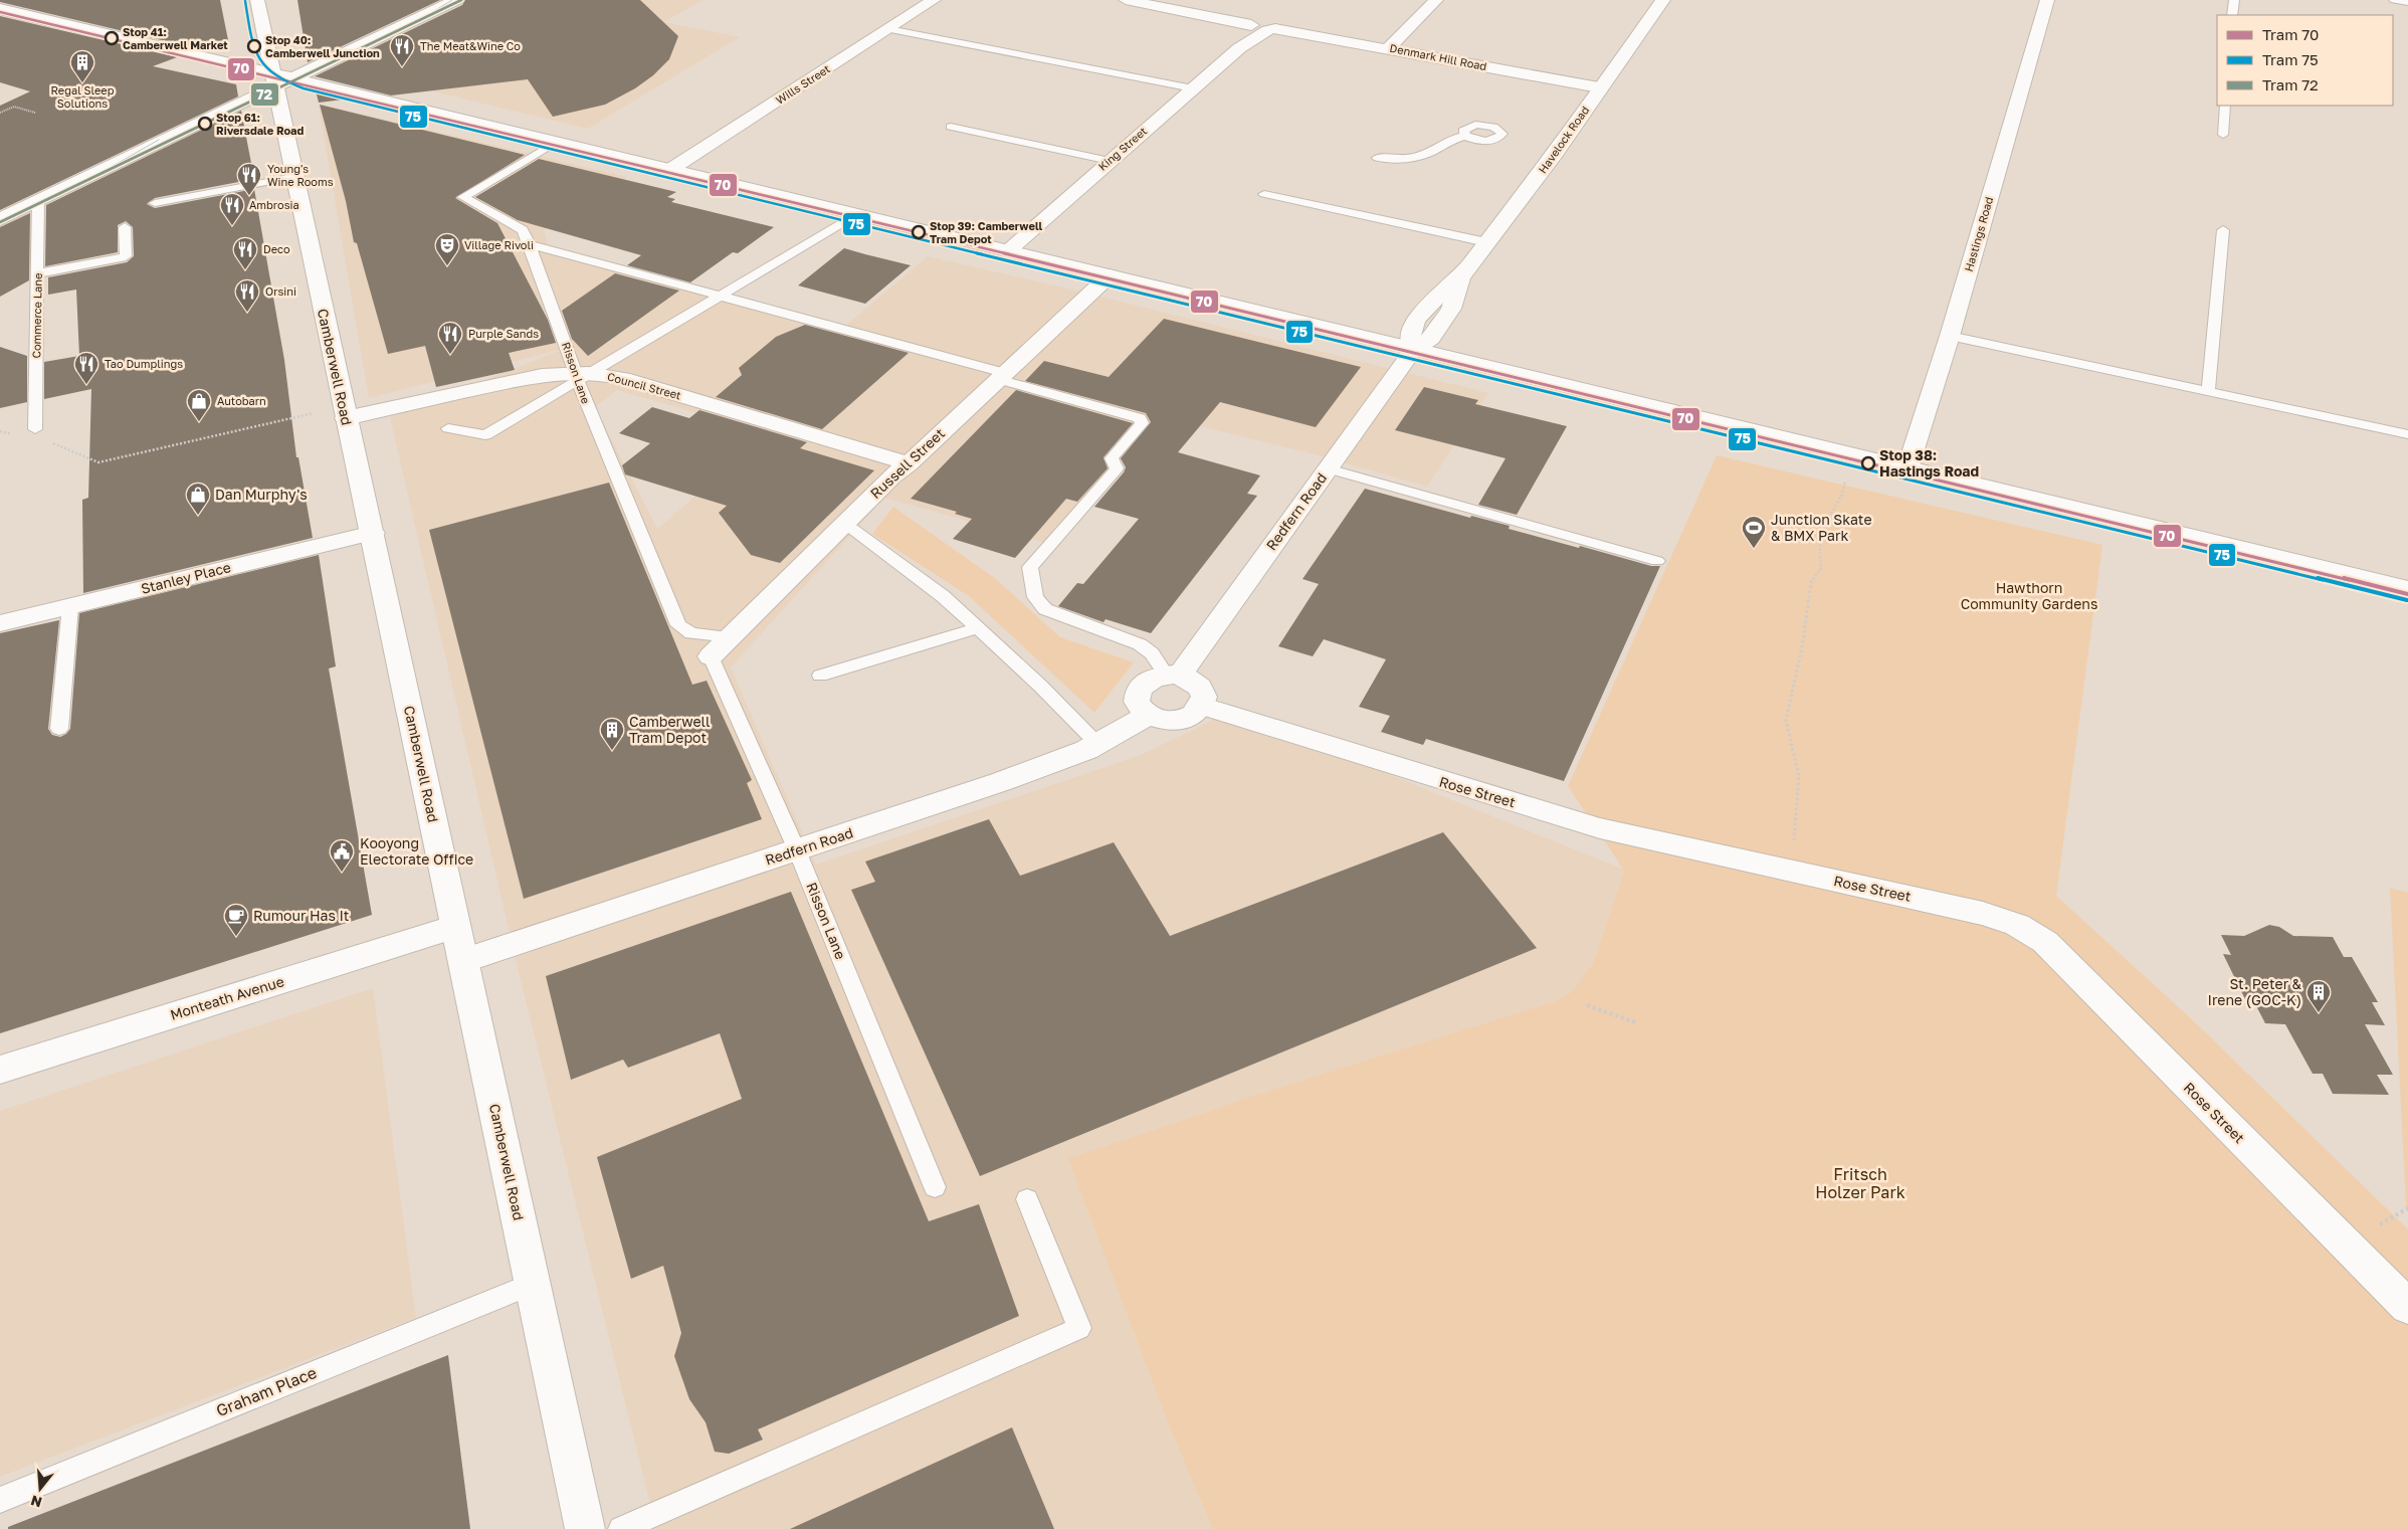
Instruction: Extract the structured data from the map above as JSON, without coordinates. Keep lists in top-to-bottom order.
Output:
{
  "streets": {
    "street": [
      "Denmark Hill Road",
      "Wills Street",
      "Havelock Road",
      "King Street",
      "Hastings Road",
      "Camberwell Road",
      "Council Street",
      "Russell Street",
      "Redfern Road",
      "Stanley Place",
      "Rose Street",
      "Monteath Avenue"
    ],
    "lane": ["Commerce Lane", "Risson Lane", "Graham Place"]
  },
  "crossings": [
    ["Denmark Hill Road", "Havelock Road"],
    ["Denmark Hill Road", "King Street"],
    ["Havelock Road", "Redfern Road"],
    ["Camberwell Road", "Council Street"],
    ["Camberwell Road", "Redfern Road"],
    ["Camberwell Road", "Stanley Place"],
    ["Camberwell Road", "Monteath Avenue"],
    ["Camberwell Road", "Graham Place"],
    ["Risson Lane", "Council Street"],
    ["Risson Lane", "Russell Street"],
    ["Risson Lane", "Redfern Road"],
    ["Council Street", "Russell Street"],
    ["Redfern Road", "Rose Street"]
  ],
  "parks": ["Hawthorn Community Gardens", "Fritsch Holzer Park"],
  "places": {
    "other": [
      "Stop 41: Camberwell Market",
      "Stop 40: Camberwell Junction",
      "Stop 61: Riversdale Road",
      "Stop 39: Camberwell Tram Depot",
      "Stop 38: Hastings Road"
    ],
    "restaurant": [
      "The Meat&Wine Co",
      "Young's Wine Rooms",
      "Ambrosia",
      "Deco",
      "Orsini",
      "Purple Sands",
      "Tao Dumplings"
    ],
    "building": ["Regal Sleep Solutions", "Camberwell Tram Depot", "St. Peter & Irene (GOC-K)"],
    "theatre": ["Village Rivoli"],
    "shop": ["Autobarn", "Dan Murphy's"],
    "sports": ["Junction Skate & BMX Park"],
    "public building": ["Kooyong Electorate Office"],
    "cafe": ["Rumour Has It"]
  },
  "lines": ["tram line 72", "tram line 75", "tram line 70"],
  "legend": ["Tram 70", "Tram 75", "Tram 72"],
  "north": "bottom"
}
